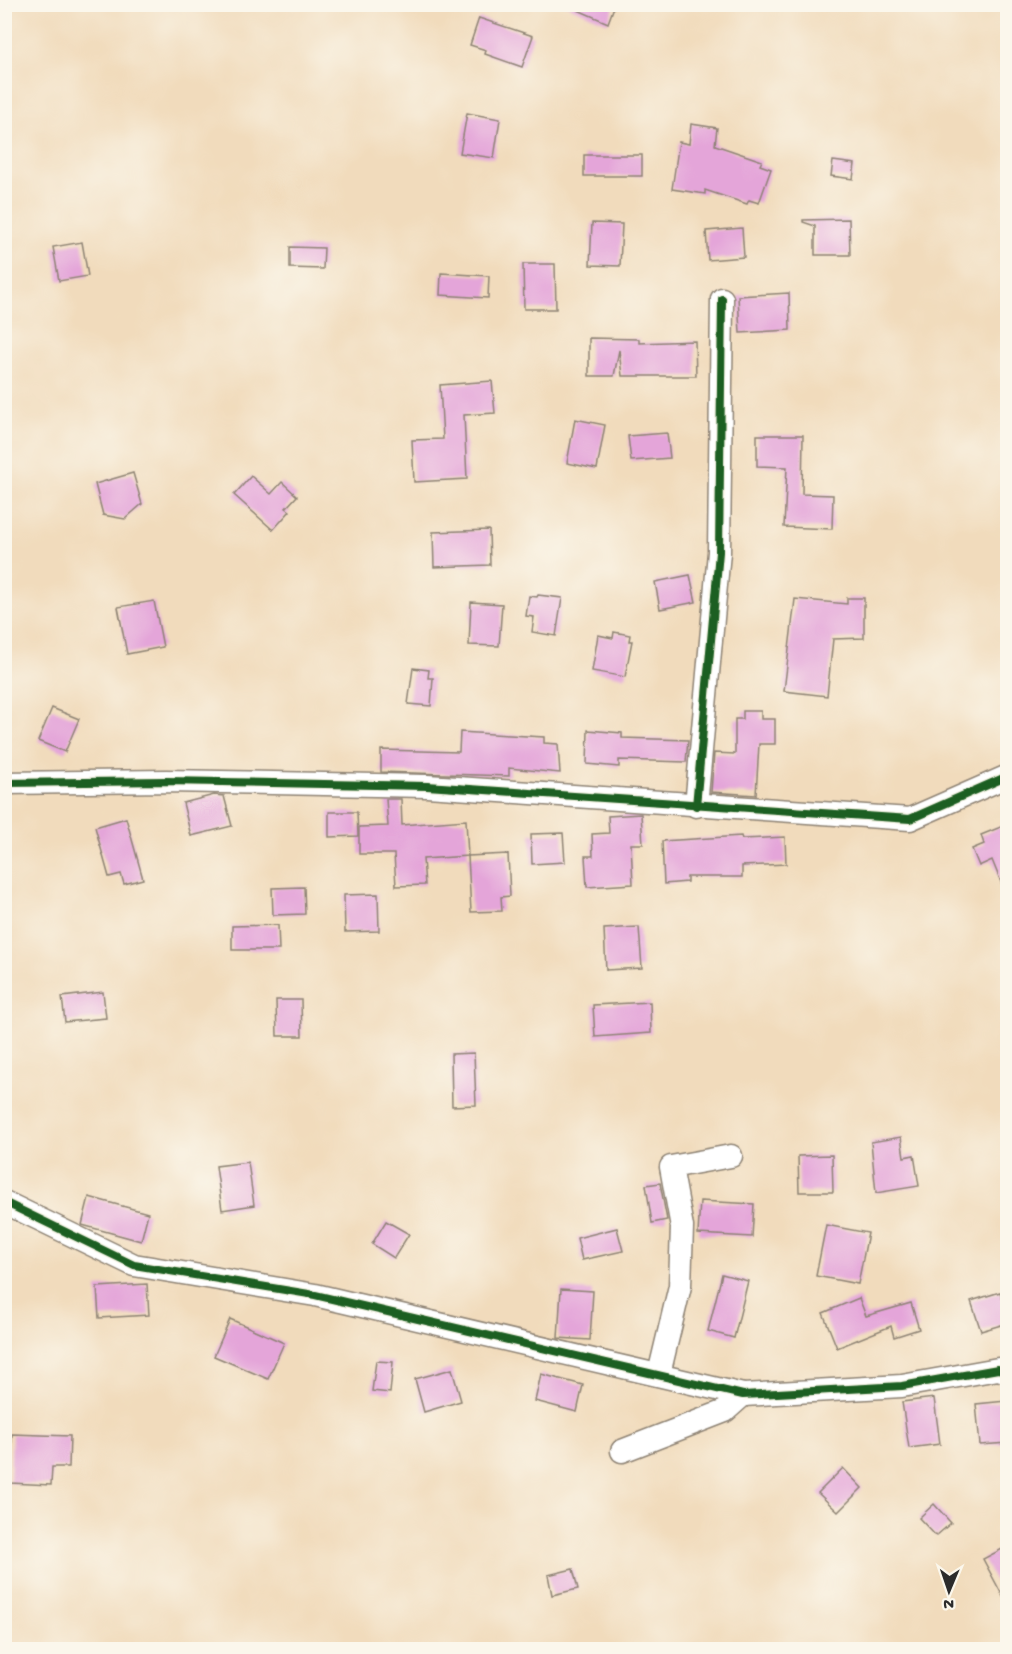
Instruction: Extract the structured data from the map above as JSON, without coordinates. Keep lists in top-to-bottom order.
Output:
{
  "north": "bottom"
}
